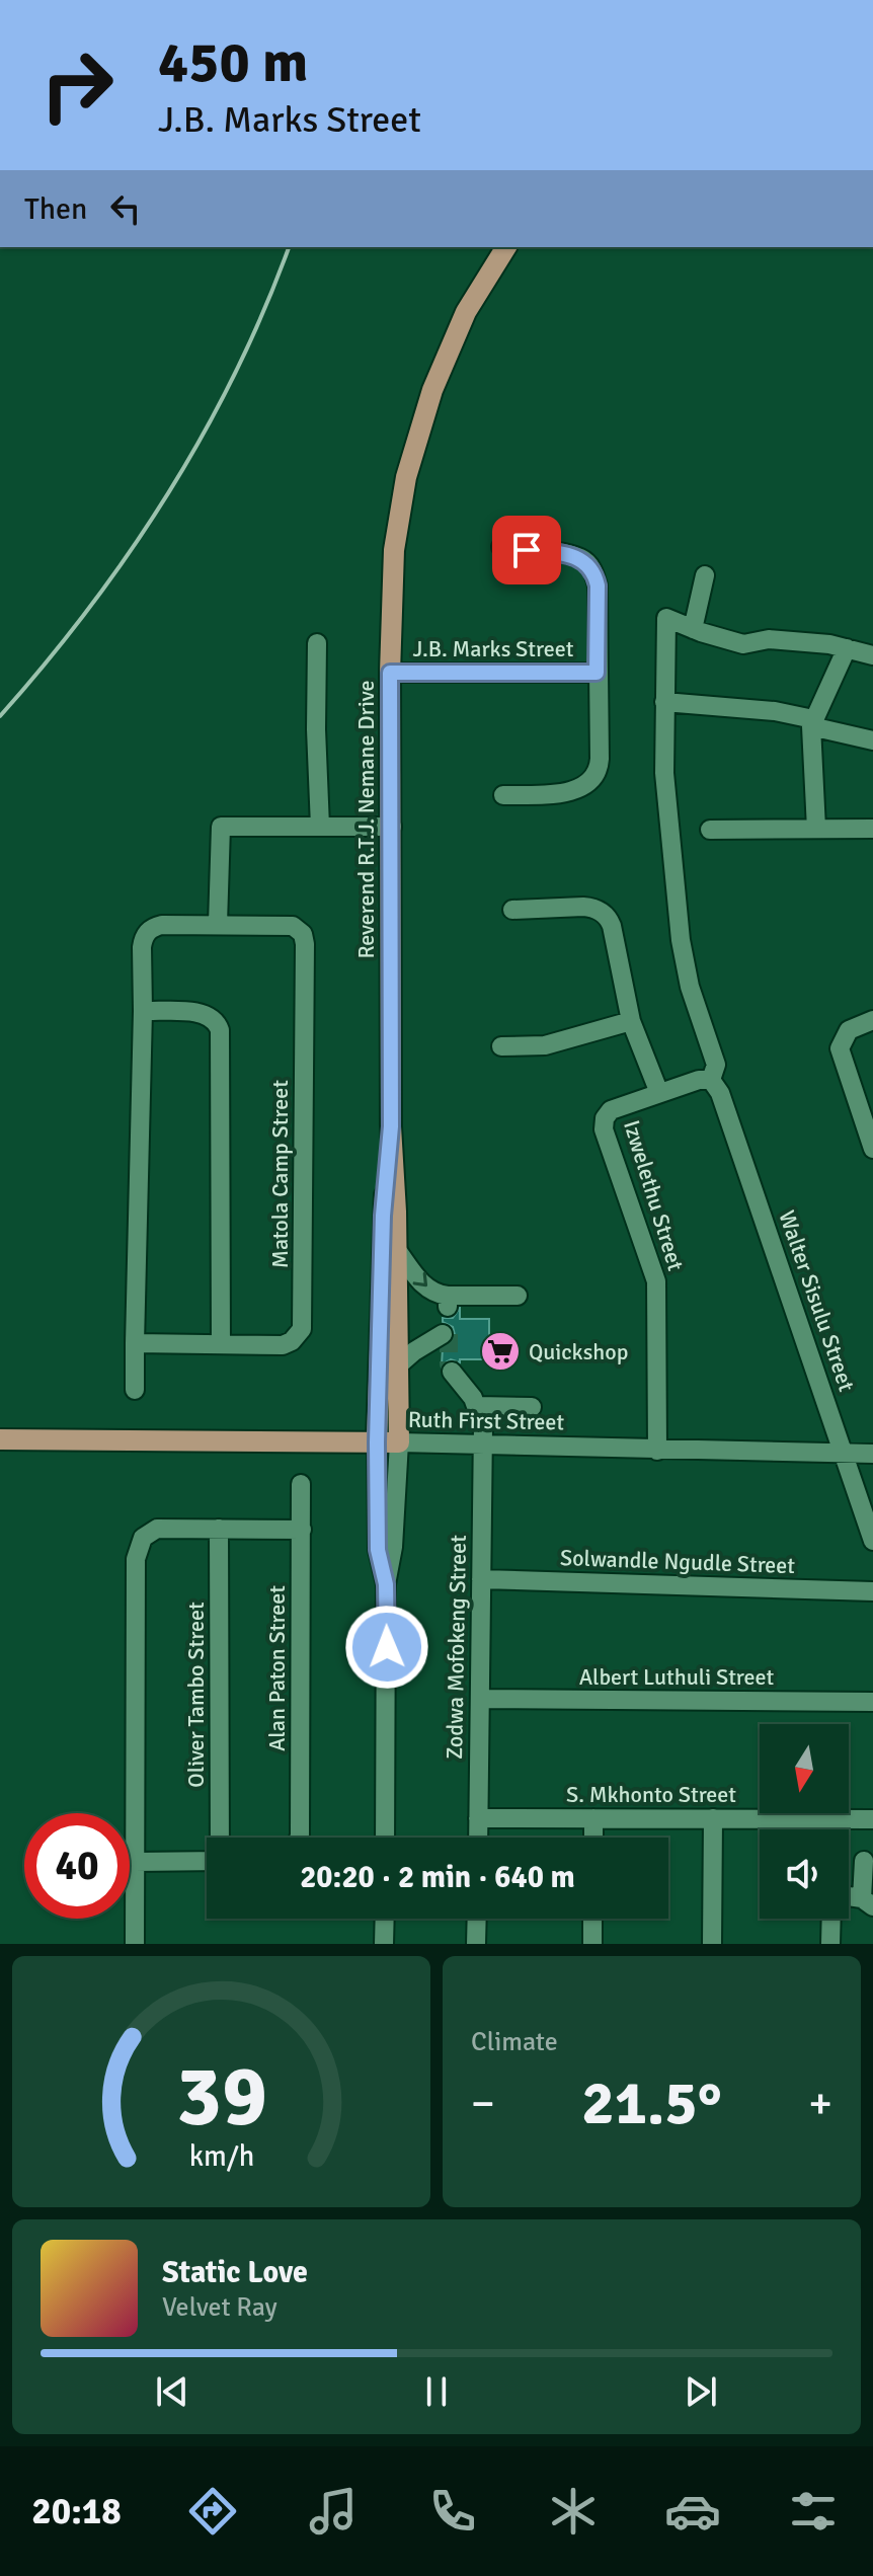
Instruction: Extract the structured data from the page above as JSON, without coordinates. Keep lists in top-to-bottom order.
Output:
{
  "streets": {
    "main road": ["Reverend R.T.J. Nemane Drive", "Ruth First Street"],
    "street": [
      "J.B. Marks Street",
      "Matola Camp Street",
      "Izwelethu Street",
      "Walter Sisulu Street",
      "Solwandle Ngudle Street",
      "Zodwa Mofokeng Street",
      "Alan Paton Street",
      "Albert Luthuli Street",
      "Oliver Tambo Street",
      "S. Mkhonto Street"
    ]
  },
  "crossings": [
    ["J.B. Marks Street", "Reverend R.T.J. Nemane Drive"],
    ["Reverend R.T.J. Nemane Drive", "Ruth First Street"],
    ["Izwelethu Street", "Walter Sisulu Street"],
    ["Izwelethu Street", "Ruth First Street"],
    ["Walter Sisulu Street", "Ruth First Street"],
    ["Ruth First Street", "Zodwa Mofokeng Street"],
    ["Solwandle Ngudle Street", "Zodwa Mofokeng Street"],
    ["Zodwa Mofokeng Street", "Albert Luthuli Street"],
    ["Zodwa Mofokeng Street", "S. Mkhonto Street"]
  ],
  "places": {
    "supermarket": ["Quickshop"]
  },
  "north": "bottom",
  "page": {
    "turn": ["450 m", "J.B. Marks Street"],
    "then": "Then",
    "limit": "40",
    "trip": "20:20 · 2 min · 640 m",
    "tile": "Climate",
    "heat": ["−", "21.5°", "+"],
    "song": ["Static Love", "Velvet Ray"],
    "tabs": "20:18",
    "gauge": ["39", "km/h"]
  }
}
